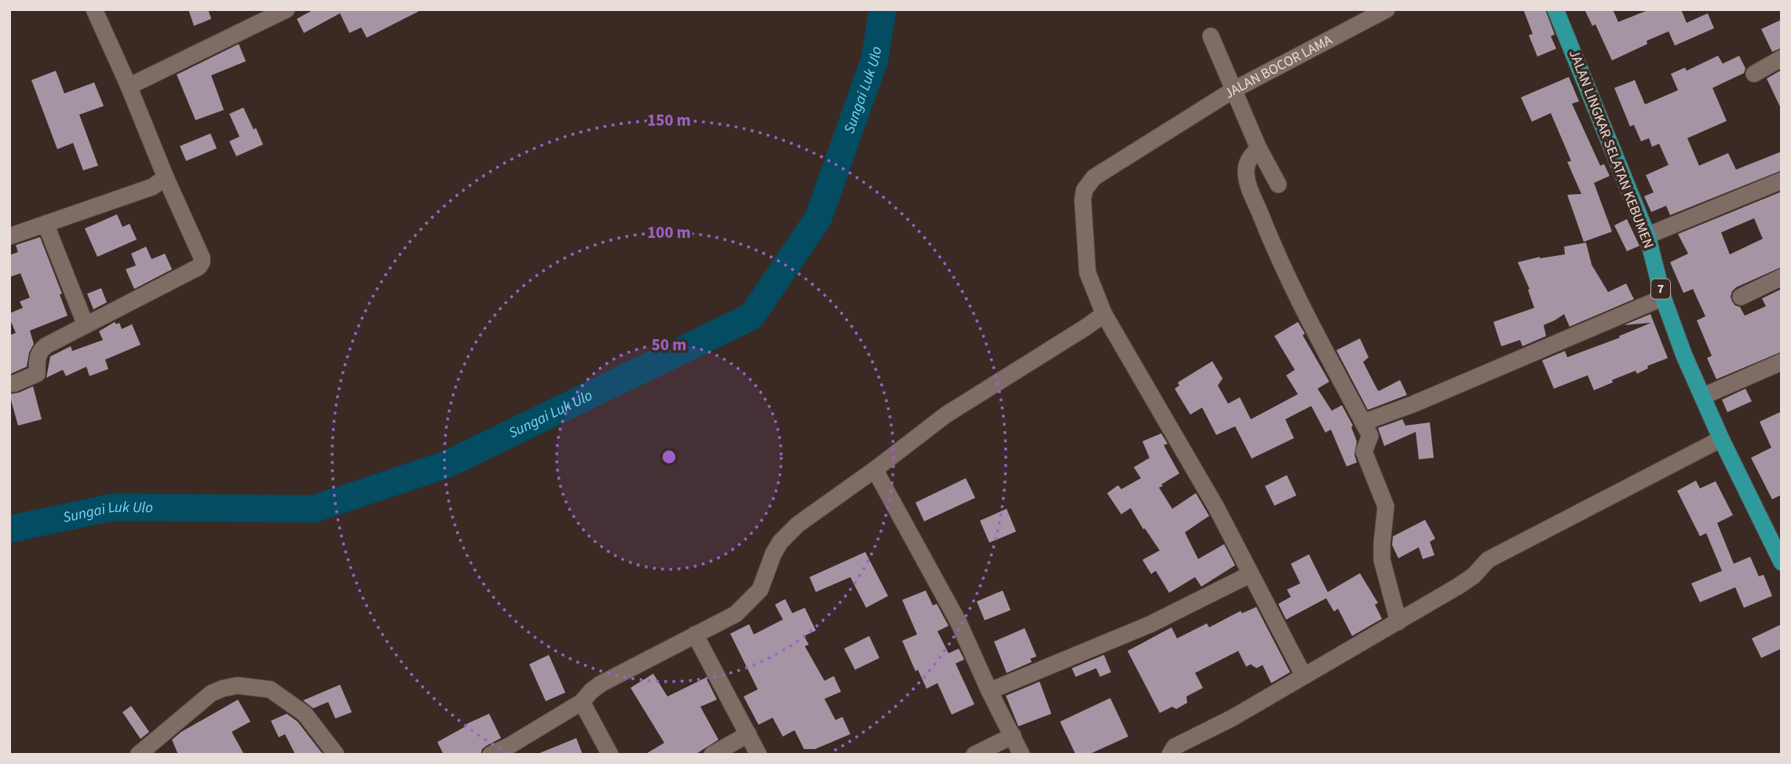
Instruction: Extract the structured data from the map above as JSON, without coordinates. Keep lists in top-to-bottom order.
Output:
{
  "streets": {
    "highway": ["JALAN LINGKAR SELATAN KEBUMEN", "7"],
    "street": ["JALAN BOCOR LAMA"]
  },
  "water": ["Sungai Luk Ulo"],
  "rings": ["150 m", "100 m", "50 m"]
}
